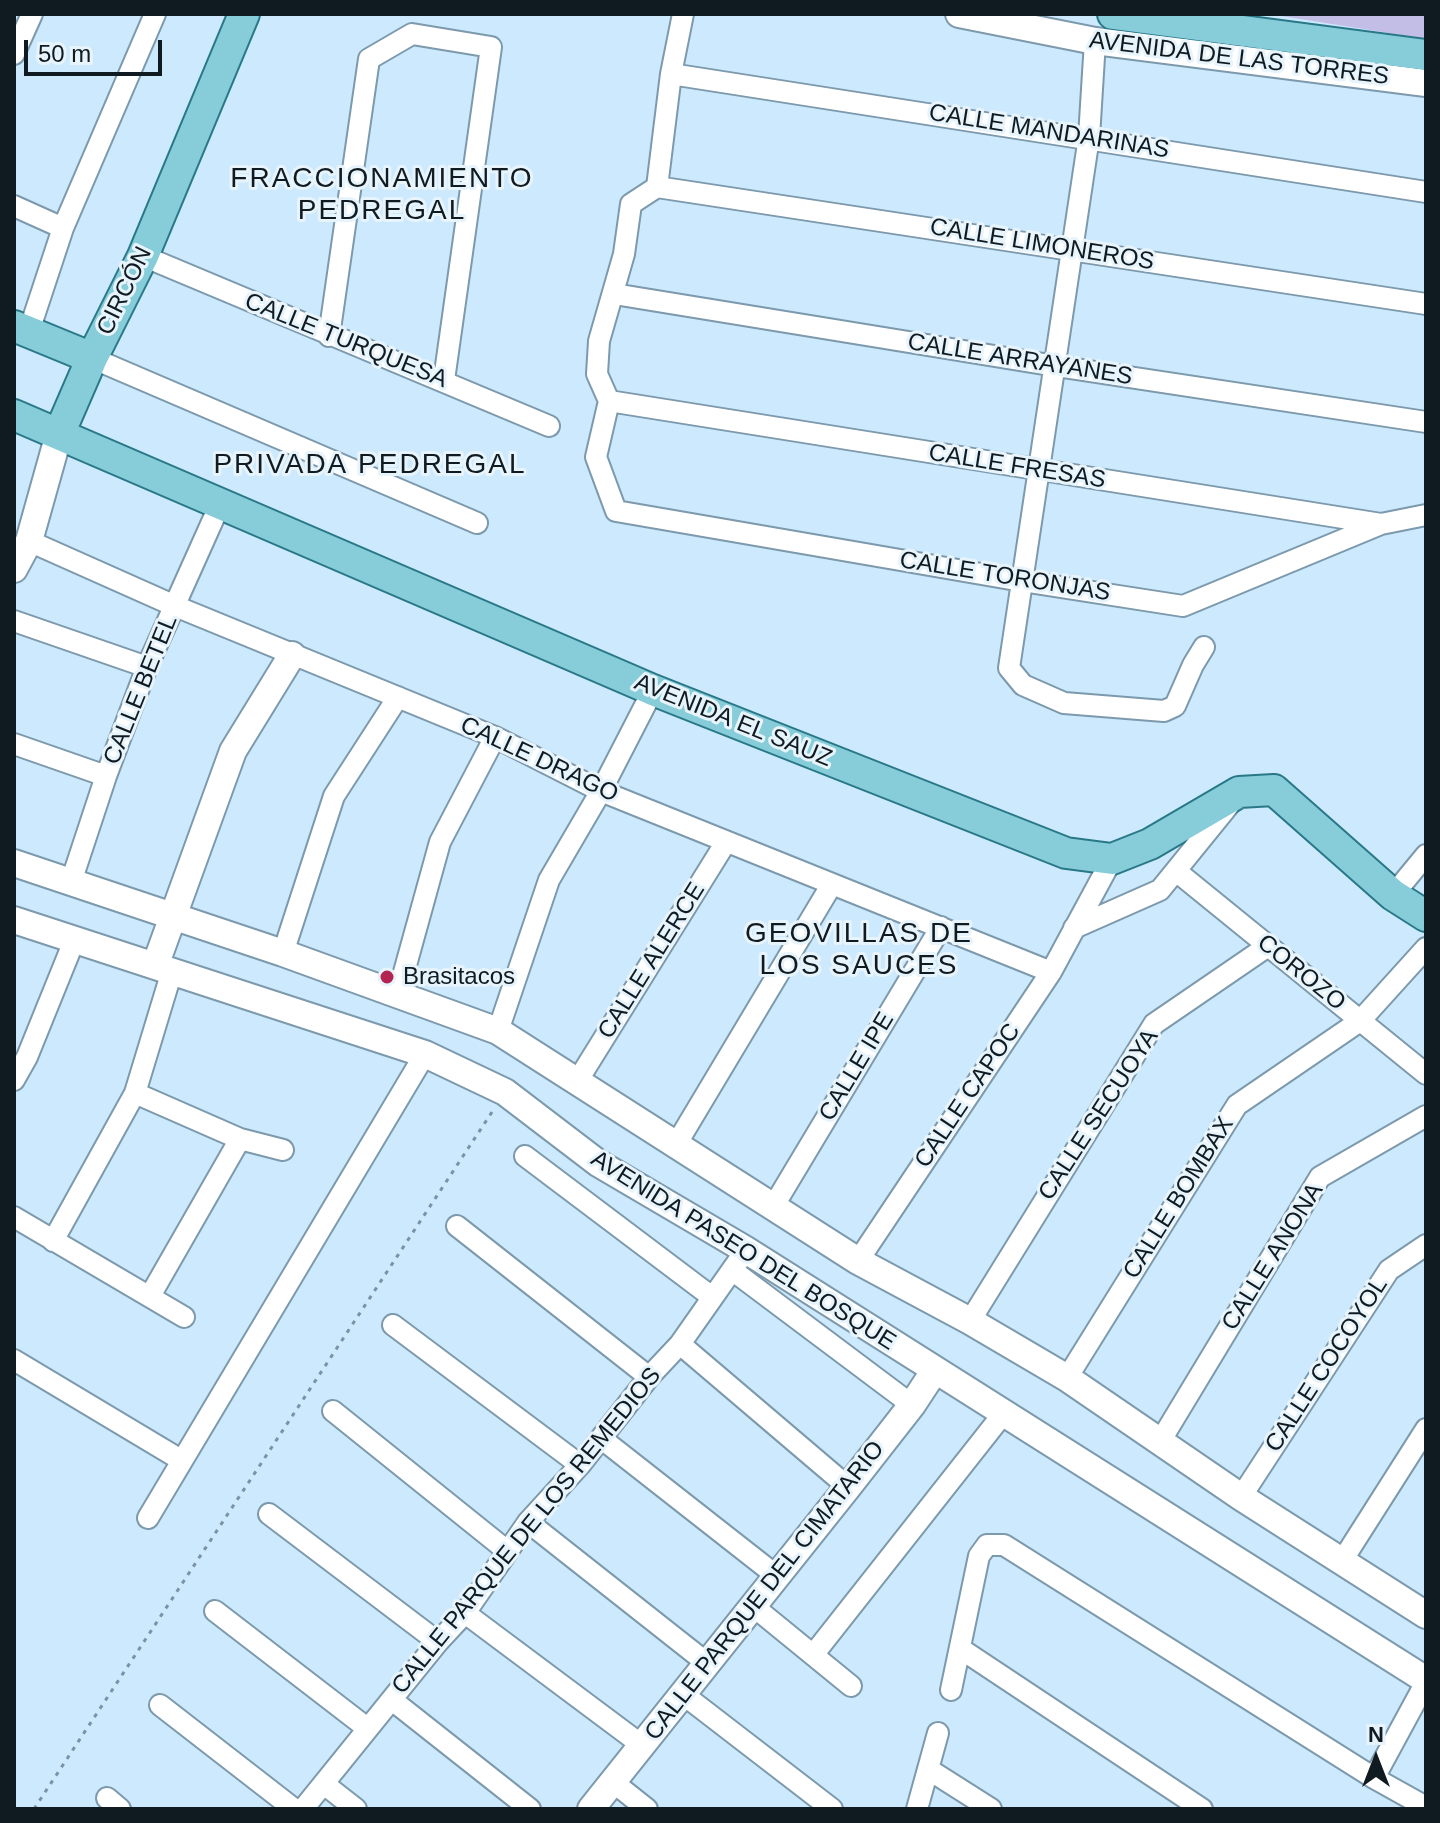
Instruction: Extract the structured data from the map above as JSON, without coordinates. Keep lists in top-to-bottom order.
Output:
{
  "streets": {
    "main road": [
      "AVENIDA DE LAS TORRES",
      "CIRCÓN",
      "AVENIDA EL SAUZ",
      "AVENIDA PASEO DEL BOSQUE",
      "CALLE PARQUE DEL CIMATARIO"
    ],
    "street": [
      "CALLE MANDARINAS",
      "CALLE LIMONEROS",
      "CALLE TURQUESA",
      "CALLE ARRAYANES",
      "CALLE FRESAS",
      "CALLE TORONJAS",
      "CALLE BETEL",
      "CALLE DRAGO",
      "CALLE ALERCE",
      "COROZO",
      "CALLE IPE",
      "CALLE CAPOC",
      "CALLE SECUOYA",
      "CALLE BOMBAX",
      "CALLE ANONA",
      "CALLE COCOYOL",
      "CALLE PARQUE DE LOS REMEDIOS"
    ]
  },
  "crossings": [
    ["CIRCÓN", "CALLE TURQUESA"],
    ["CIRCÓN", "AVENIDA EL SAUZ"],
    ["CIRCÓN", "CALLE DRAGO"],
    ["CALLE FRESAS", "CALLE TORONJAS"],
    ["CALLE BETEL", "AVENIDA EL SAUZ"],
    ["CALLE BETEL", "CALLE DRAGO"],
    ["AVENIDA EL SAUZ", "CALLE CAPOC"],
    ["CALLE DRAGO", "CALLE ALERCE"],
    ["CALLE DRAGO", "CALLE IPE"],
    ["CALLE DRAGO", "CALLE CAPOC"],
    ["COROZO", "CALLE SECUOYA"],
    ["COROZO", "CALLE BOMBAX"],
    ["AVENIDA PASEO DEL BOSQUE", "CALLE PARQUE DE LOS REMEDIOS"],
    ["AVENIDA PASEO DEL BOSQUE", "CALLE PARQUE DEL CIMATARIO"]
  ],
  "districts": ["FRACCIONAMIENTO PEDREGAL", "PRIVADA PEDREGAL", "GEOVILLAS DE LOS SAUCES"],
  "places": ["Brasitacos"],
  "scale_bar": "50 m",
  "north": "top"
}
